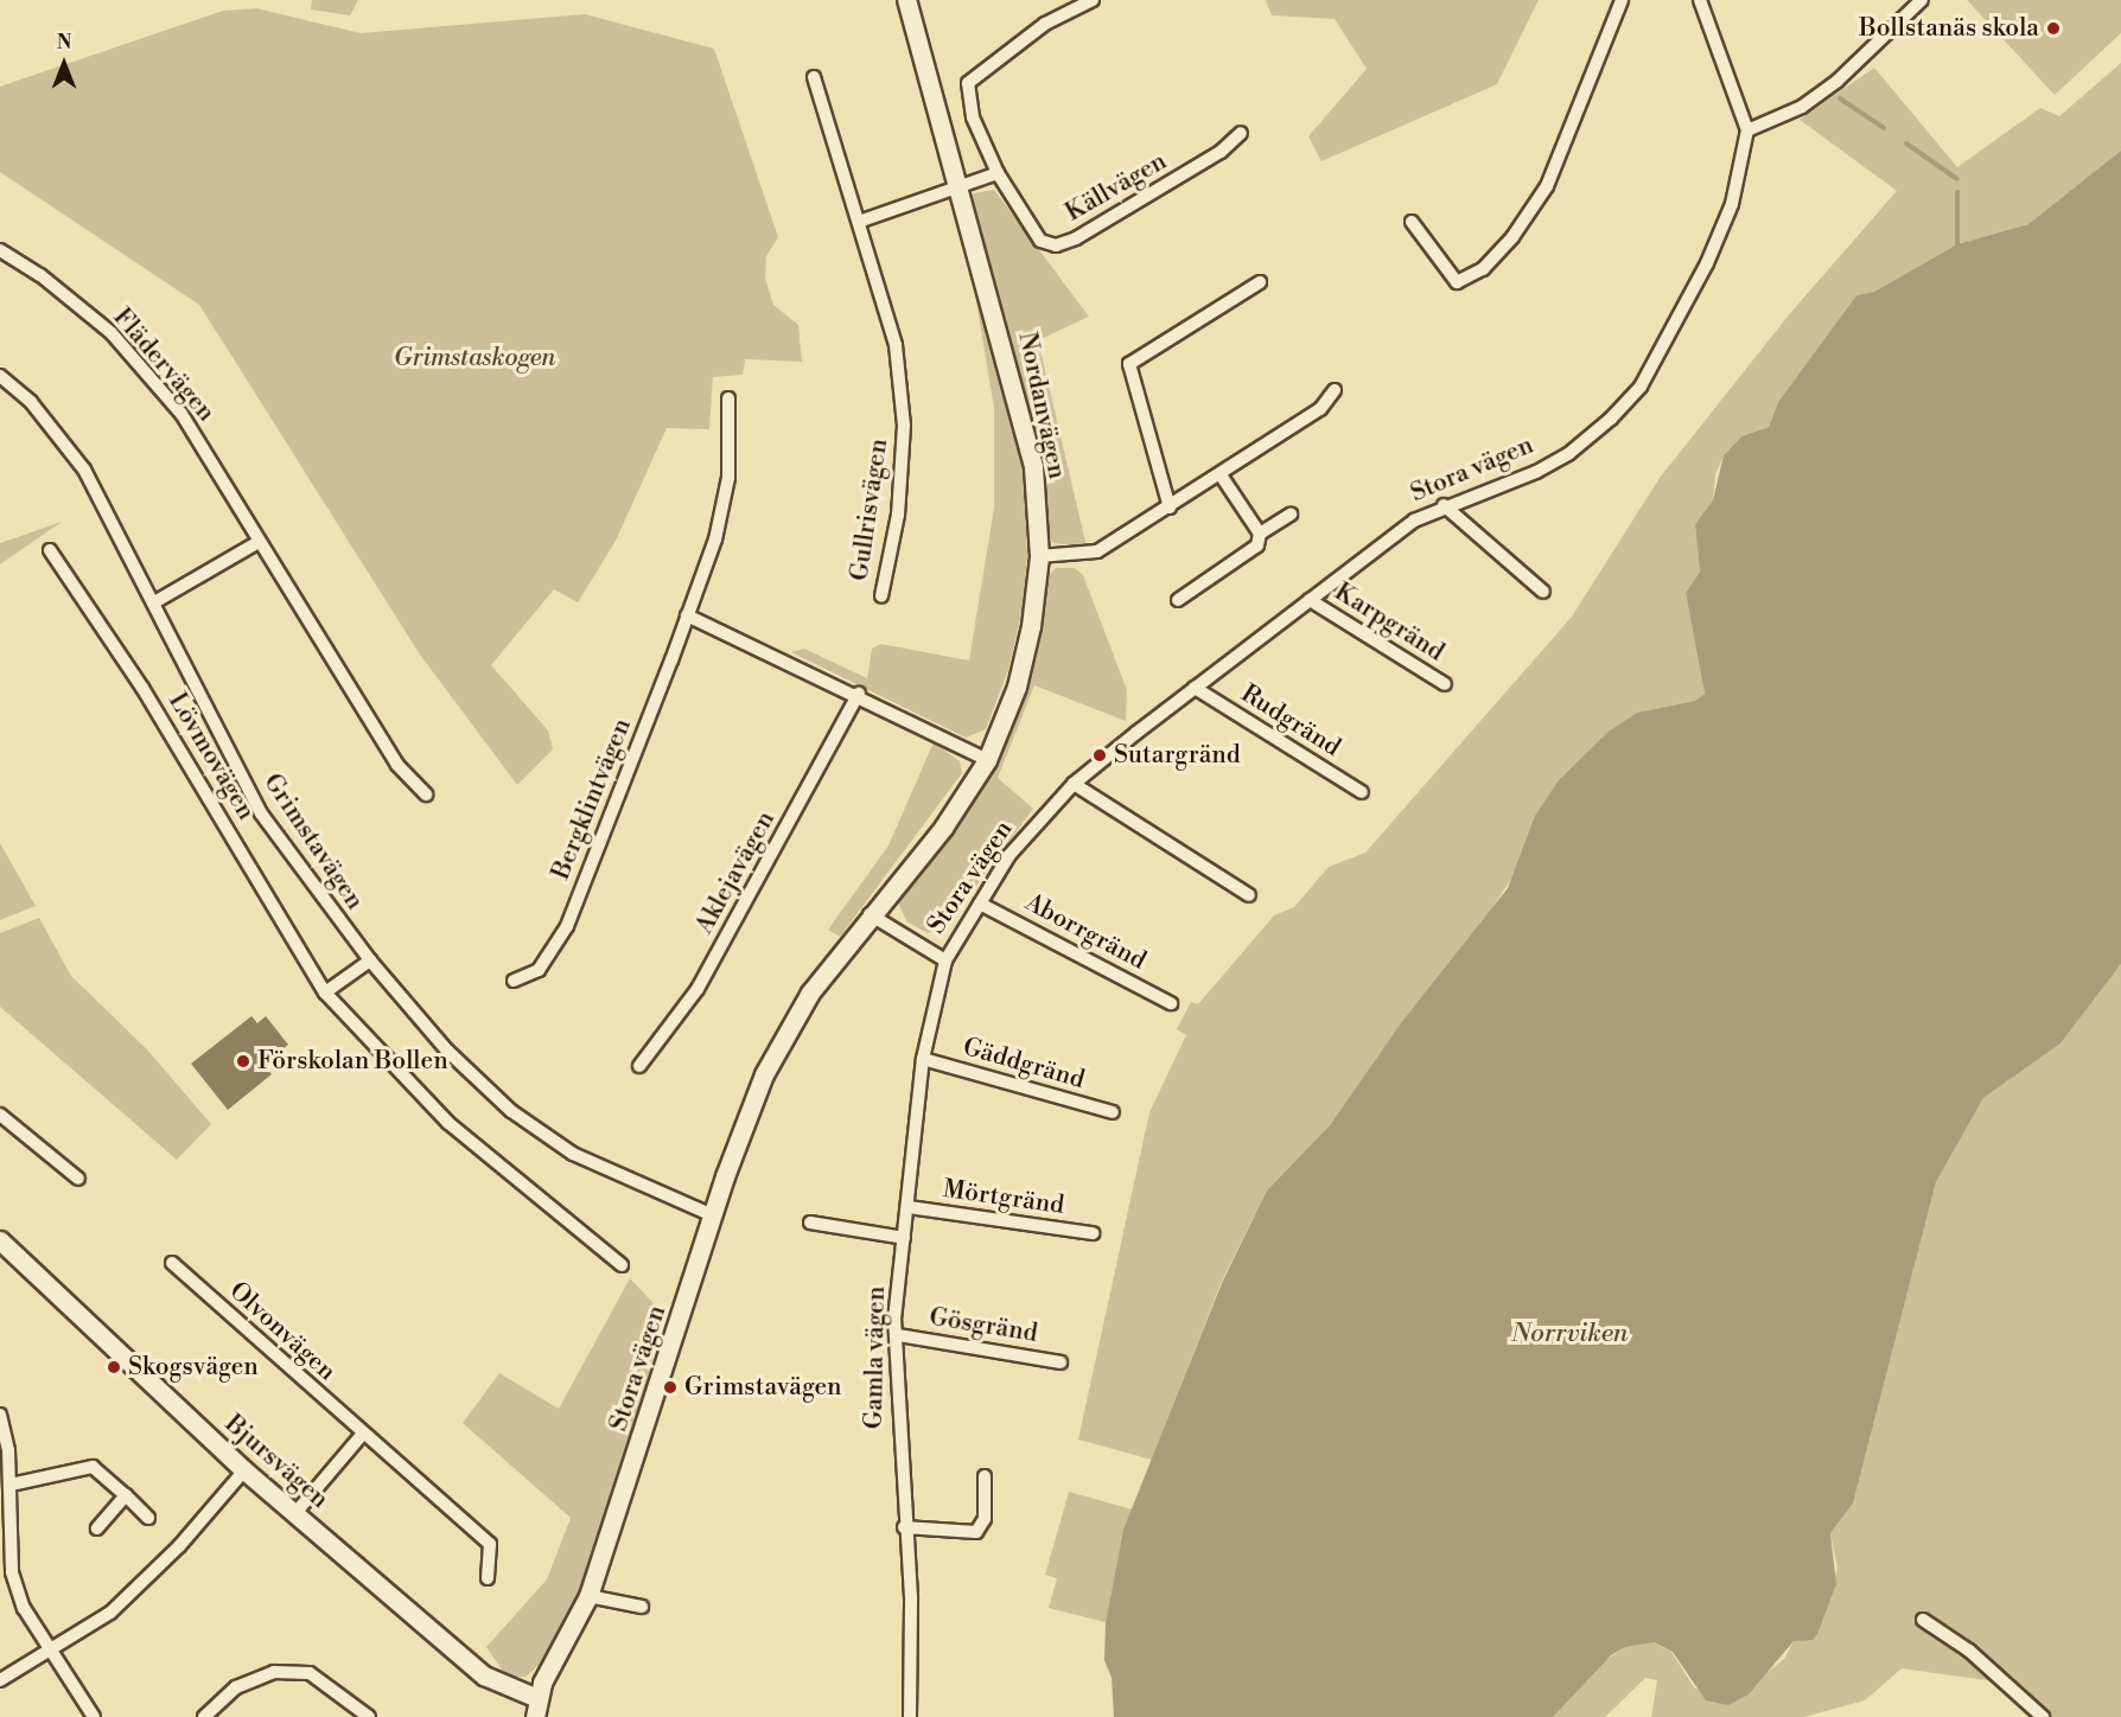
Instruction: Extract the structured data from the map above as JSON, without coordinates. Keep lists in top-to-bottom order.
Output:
{
  "streets": {
    "street": [
      "Källvägen",
      "Flädervägen",
      "Nordanvägen",
      "Stora vägen",
      "Gullrisvägen",
      "Karpgränd",
      "Rudgränd",
      "Lövmovägen",
      "Bergklintvägen",
      "Grimstavägen",
      "Aklejavägen",
      "Aborrgränd",
      "Gäddgränd",
      "Mörtgränd",
      "Gösgränd",
      "Olvonvägen",
      "Gamla vägen",
      "Bjursvägen"
    ]
  },
  "crossings": [
    ["Nordanvägen", "Stora vägen"],
    ["Stora vägen", "Karpgränd"],
    ["Stora vägen", "Rudgränd"],
    ["Stora vägen", "Grimstavägen"],
    ["Stora vägen", "Aborrgränd"],
    ["Stora vägen", "Gamla vägen"],
    ["Stora vägen", "Bjursvägen"],
    ["Gäddgränd", "Gamla vägen"],
    ["Mörtgränd", "Gamla vägen"],
    ["Gösgränd", "Gamla vägen"]
  ],
  "water": ["Norrviken"],
  "parks": ["Grimstaskogen"],
  "places": [
    "Bollstanäs skola",
    "Sutargränd",
    "Förskolan Bollen",
    "Skogsvägen",
    "Grimstavägen"
  ],
  "north": "top"
}
